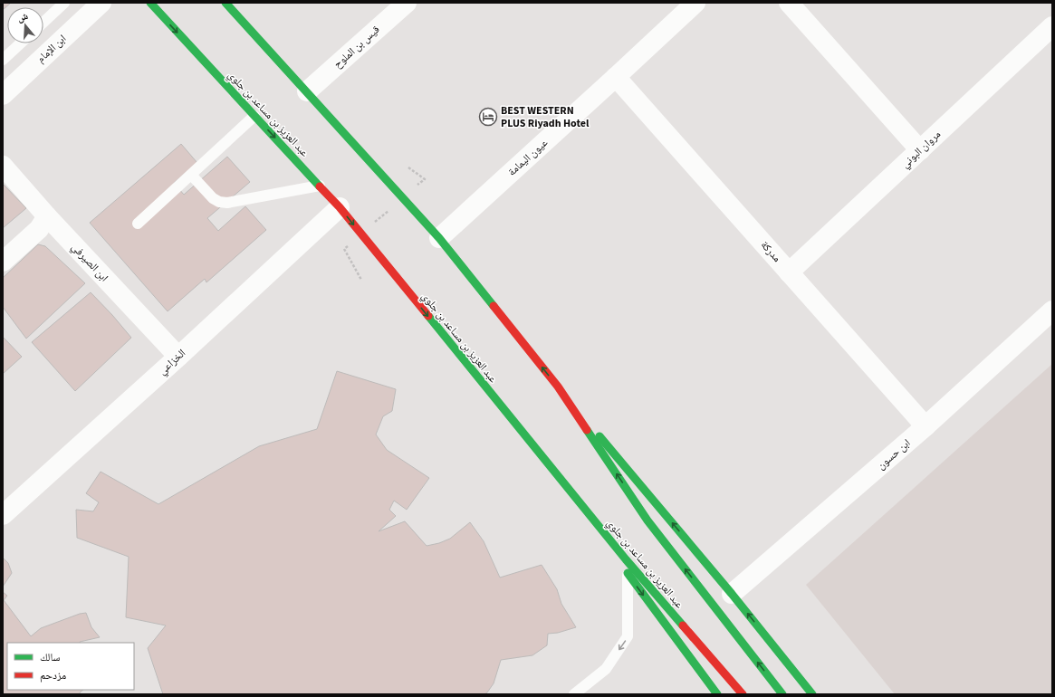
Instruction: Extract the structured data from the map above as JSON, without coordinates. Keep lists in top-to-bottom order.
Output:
{
  "streets": {
    "main road": ["عبد العزيز بن مساعد بن جلوي"],
    "street": [
      "قيس بن الملوح",
      "ابن الإمام",
      "مروان البوني",
      "عيون اليمامة",
      "مدركة",
      "ابن الصيرفي",
      "الخزاعي",
      "ابن حسون"
    ]
  },
  "crossings": [
    ["عبد العزيز بن مساعد بن جلوي", "الخزاعي"],
    ["مروان البوني", "مدركة"],
    ["عيون اليمامة", "مدركة"],
    ["مدركة", "ابن حسون"],
    ["ابن الصيرفي", "الخزاعي"]
  ],
  "places": {
    "hotel": ["BEST WESTERN PLUS Riyadh Hotel"]
  },
  "legend": ["سالك", "مزدحم"],
  "north": "top"
}
